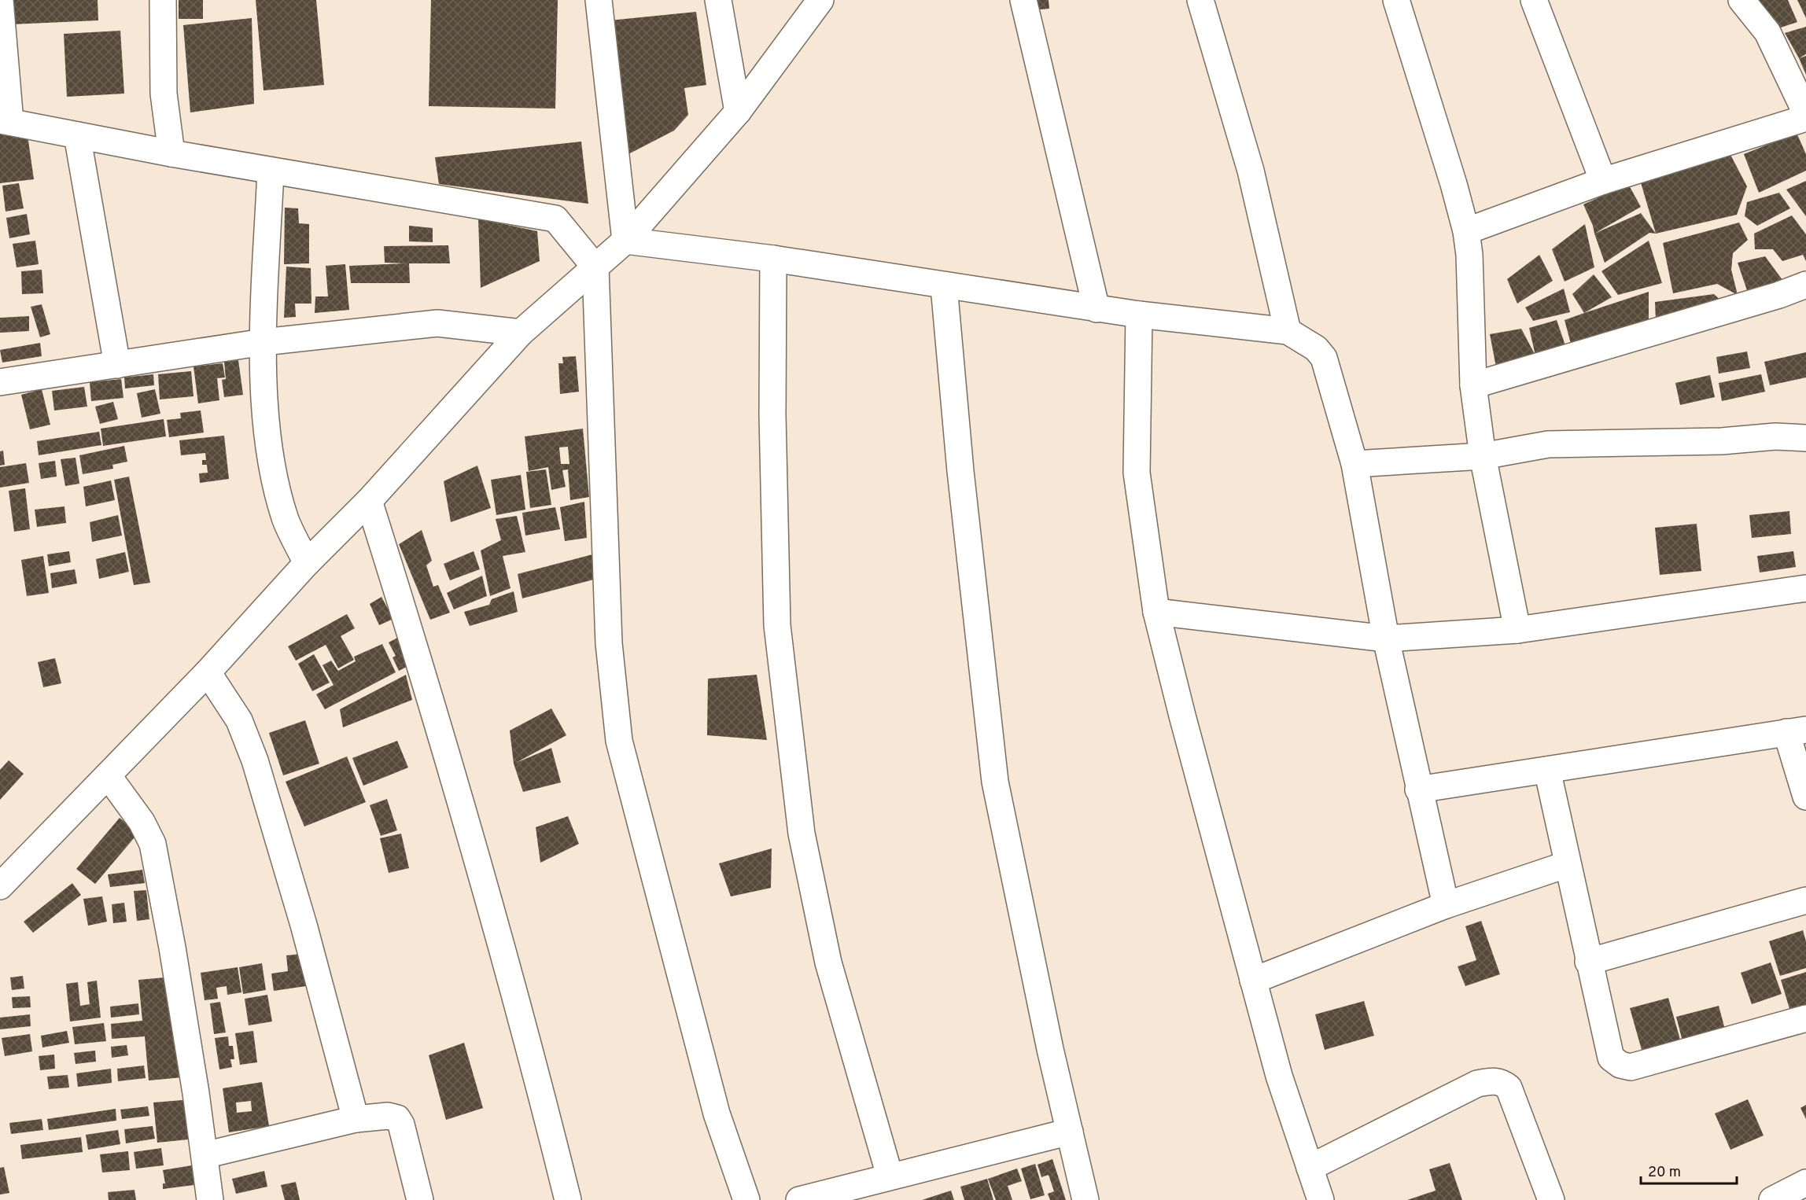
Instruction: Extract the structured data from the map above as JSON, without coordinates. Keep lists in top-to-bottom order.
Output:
{
  "scale_bar": "20 m"
}
